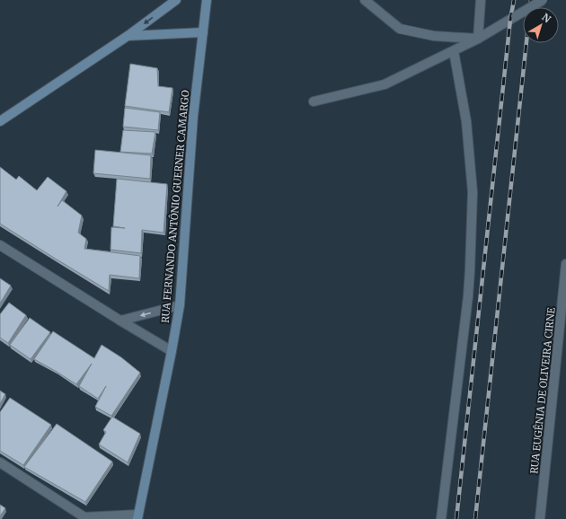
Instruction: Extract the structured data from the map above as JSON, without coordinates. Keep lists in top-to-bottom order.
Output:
{
  "streets": {
    "street": ["RUA FERNANDO ANTÔNIO GUERNER CAMARGO", "RUA EUGÊNIA DE OLIVEIRA CIRNE"]
  },
  "north": "top right"
}
